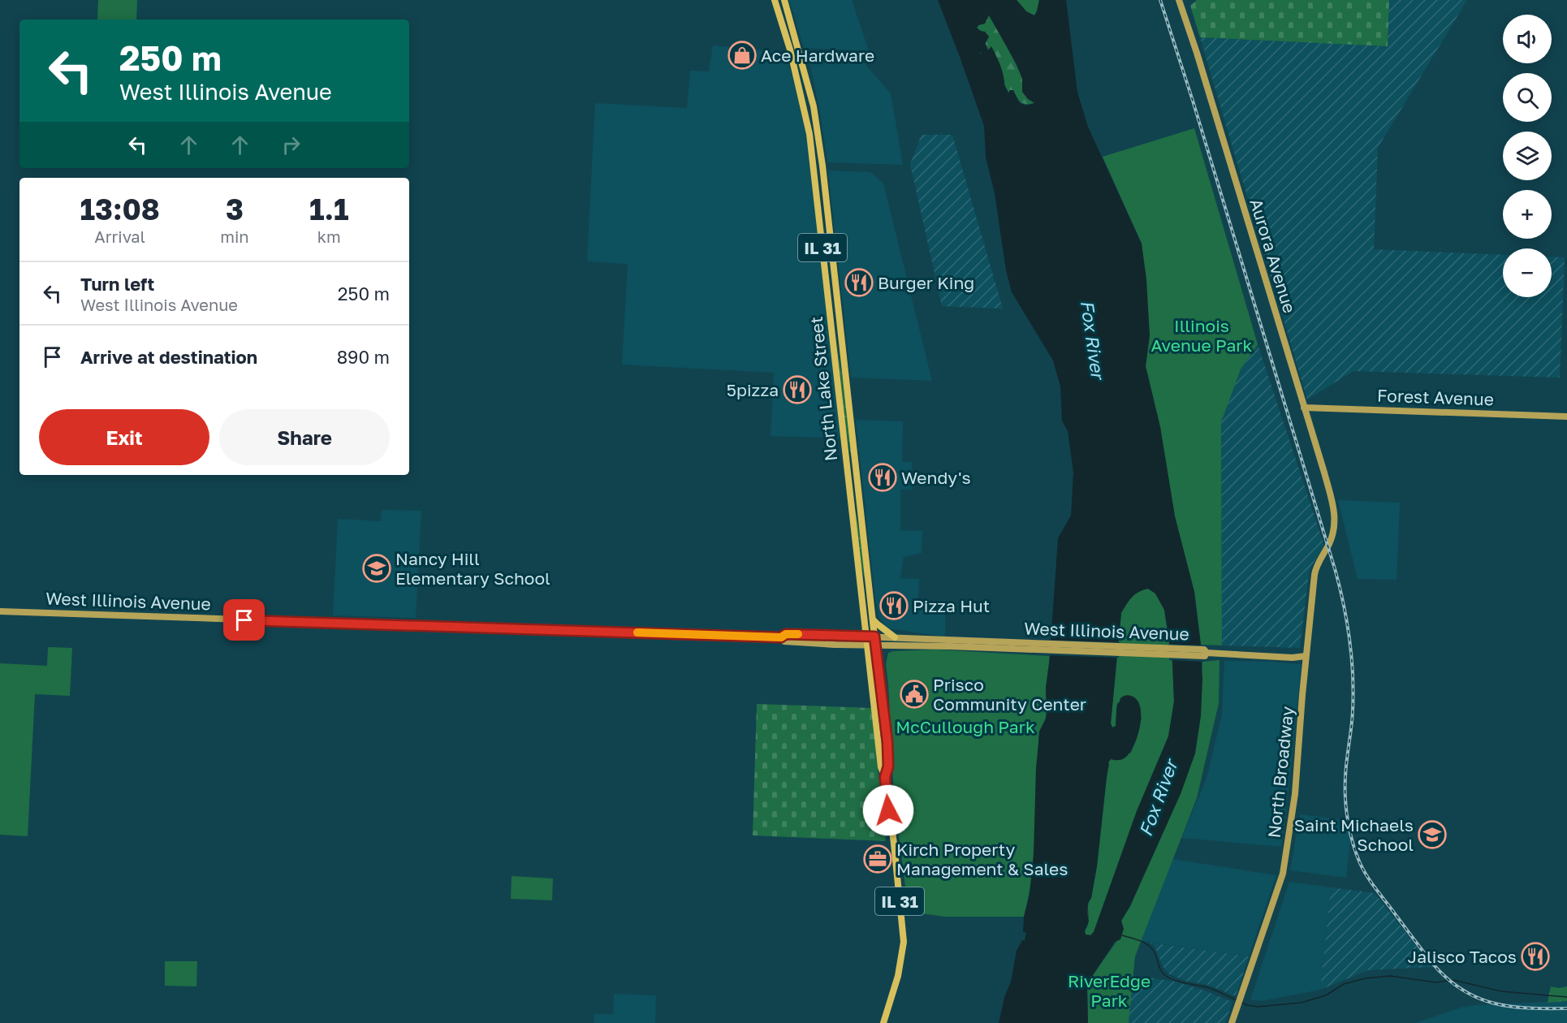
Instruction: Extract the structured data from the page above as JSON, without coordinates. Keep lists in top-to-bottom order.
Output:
{
  "streets": {
    "main road": [
      "IL 31",
      "Aurora Avenue",
      "North Lake Street",
      "Forest Avenue",
      "West Illinois Avenue",
      "North Broadway"
    ]
  },
  "crossings": [
    ["Aurora Avenue", "Forest Avenue"],
    ["Aurora Avenue", "North Broadway"],
    ["North Lake Street", "West Illinois Avenue"],
    ["West Illinois Avenue", "North Broadway"]
  ],
  "water": ["Fox River"],
  "parks": ["Illinois Avenue Park", "McCullough Park", "RiverEdge Park"],
  "places": {
    "shop": ["Ace Hardware"],
    "restaurant": [
      "Burger King",
      "5pizza",
      "Wendy's",
      "Pizza Hut",
      "Jalisco Tacos"
    ],
    "school or university": ["Nancy Hill Elementary School", "Saint Michaels School"],
    "public building": ["Prisco Community Center"],
    "office": ["Kirch Property Management & Sales"]
  },
  "page": {
    "map_buttons": ["+", "−"],
    "turn": ["250 m", "West Illinois Avenue"],
    "eta": [
      "13:08",
      "Arrival",
      "3",
      "min",
      "1.1",
      "km"
    ],
    "list": [
      {
        "name": "Turn left",
        "note": "West Illinois Avenue",
        "value": "250 m"
      },
      {
        "name": "Arrive at destination",
        "value": "890 m"
      }
    ],
    "buttons": ["Exit", "Share"]
  }
}
